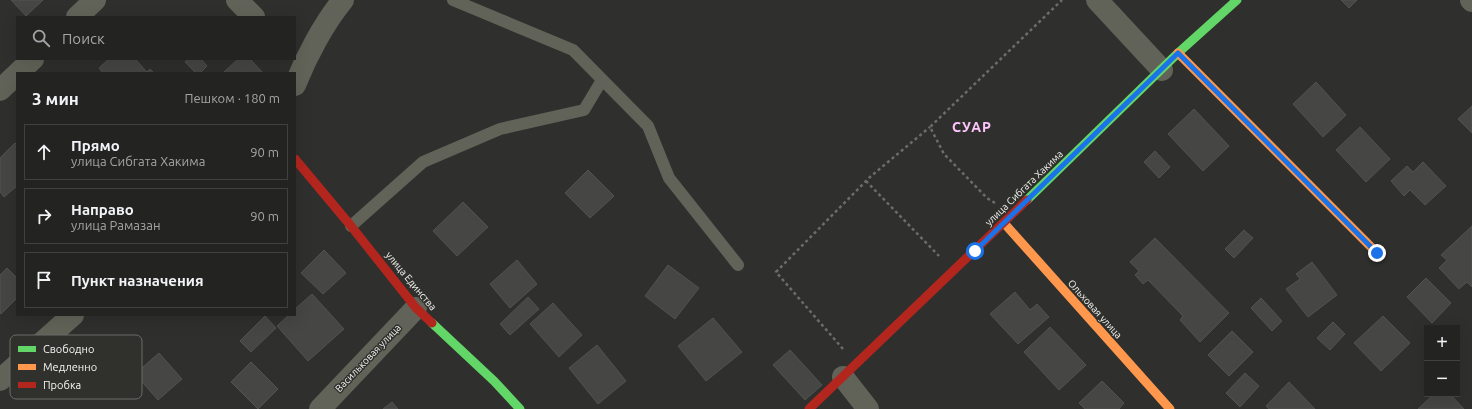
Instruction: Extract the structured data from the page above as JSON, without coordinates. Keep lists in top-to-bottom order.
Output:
{
  "streets": {
    "street": [
      "улица Сибгата Хакима",
      "улица Единства",
      "Ольховая улица",
      "Васильковая улица"
    ]
  },
  "crossings": [
    ["улица Сибгата Хакима", "Ольховая улица"],
    ["улица Единства", "Васильковая улица"]
  ],
  "districts": ["СУАР"],
  "legend": ["Свободно", "Медленно", "Пробка"],
  "page": {
    "search": "Поиск",
    "heading": ["3 мин", "Пешком · 180 m"],
    "list": [
      ["Прямо", "улица Сибгата Хакима", "90 m"],
      ["Направо", "улица Рамазан", "90 m"],
      "Пункт назначения"
    ],
    "map_buttons": ["+", "−"]
  }
}
